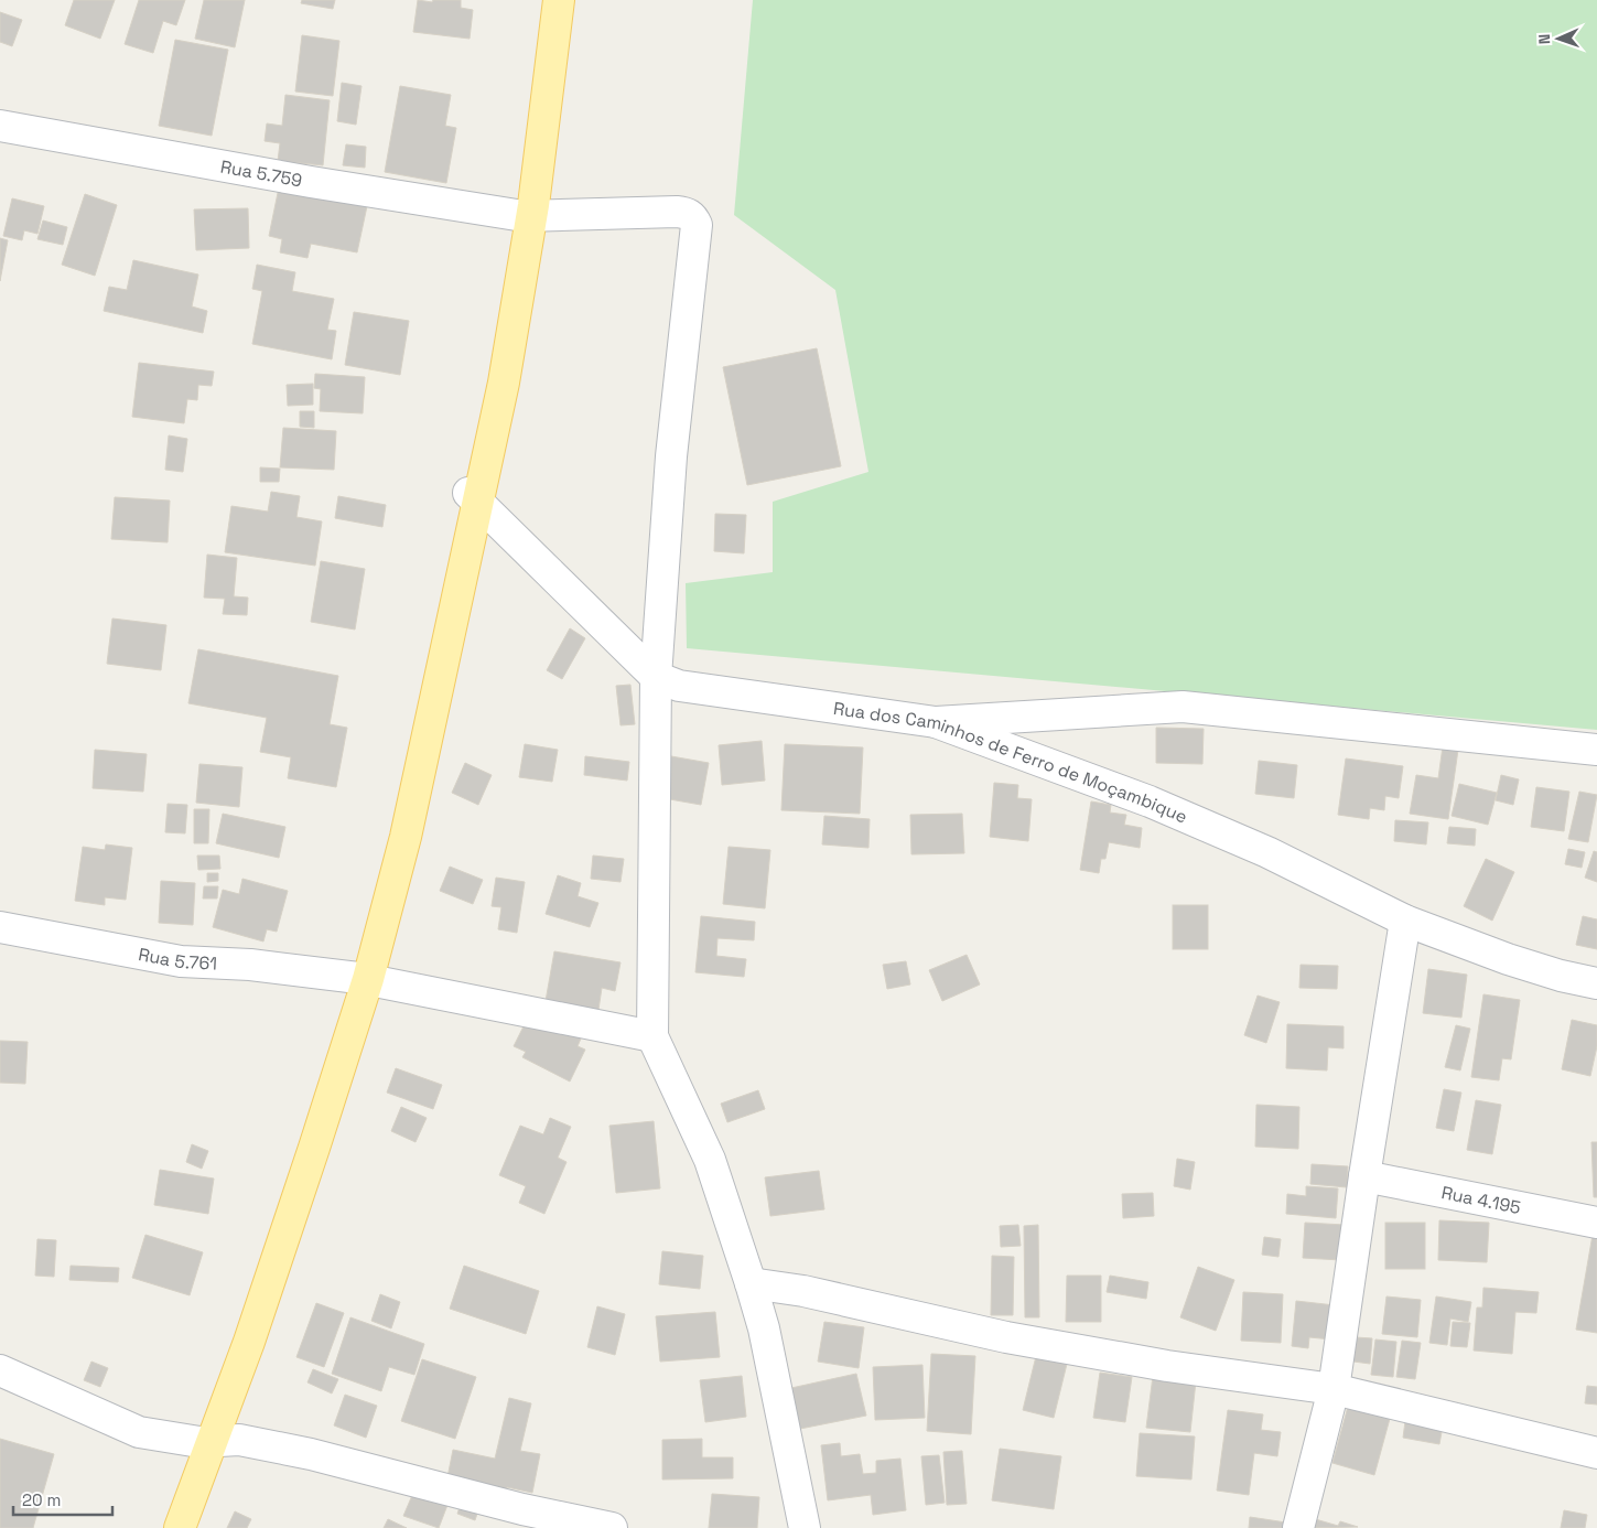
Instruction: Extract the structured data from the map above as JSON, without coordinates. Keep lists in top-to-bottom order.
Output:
{
  "streets": {
    "street": [
      "Rua 5.759",
      "Rua dos Caminhos de Ferro de Moçambique",
      "Rua 5.761",
      "Rua 4.195"
    ]
  },
  "crossings": [
    ["Rua 5.759", "Rua dos Caminhos de Ferro de Moçambique"]
  ],
  "scale_bar": "20 m",
  "north": "left"
}
